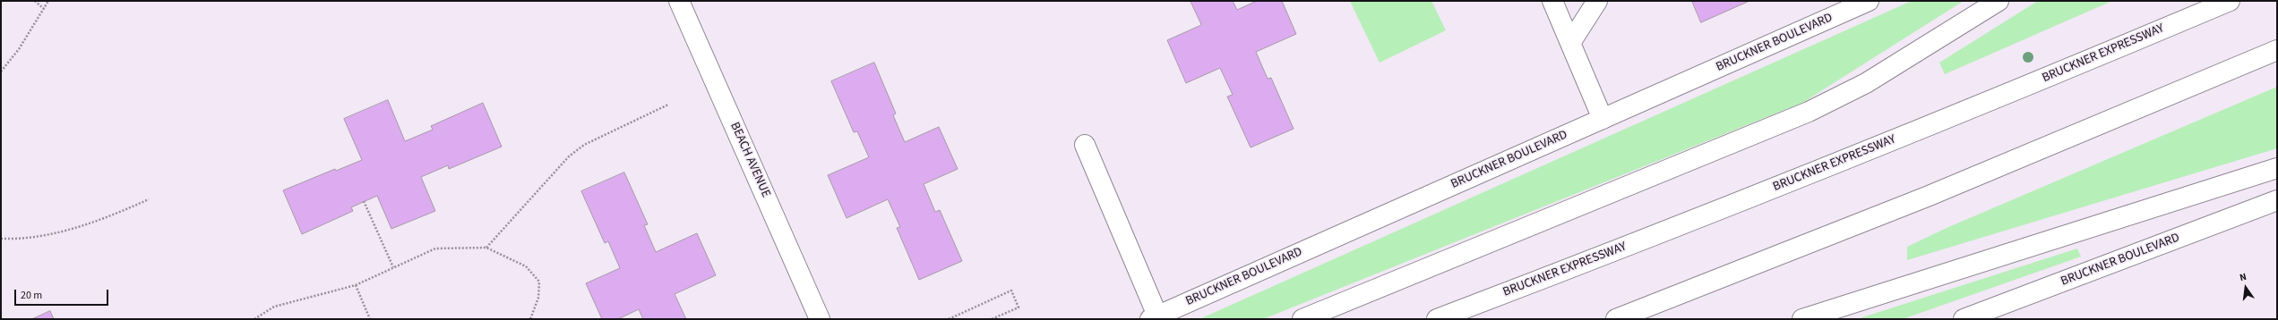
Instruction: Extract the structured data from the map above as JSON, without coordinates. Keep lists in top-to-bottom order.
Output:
{
  "streets": {
    "main road": ["BRUCKNER BOULEVARD", "BRUCKNER EXPRESSWAY", "BEACH AVENUE"]
  },
  "scale_bar": "20 m",
  "north": "top"
}
